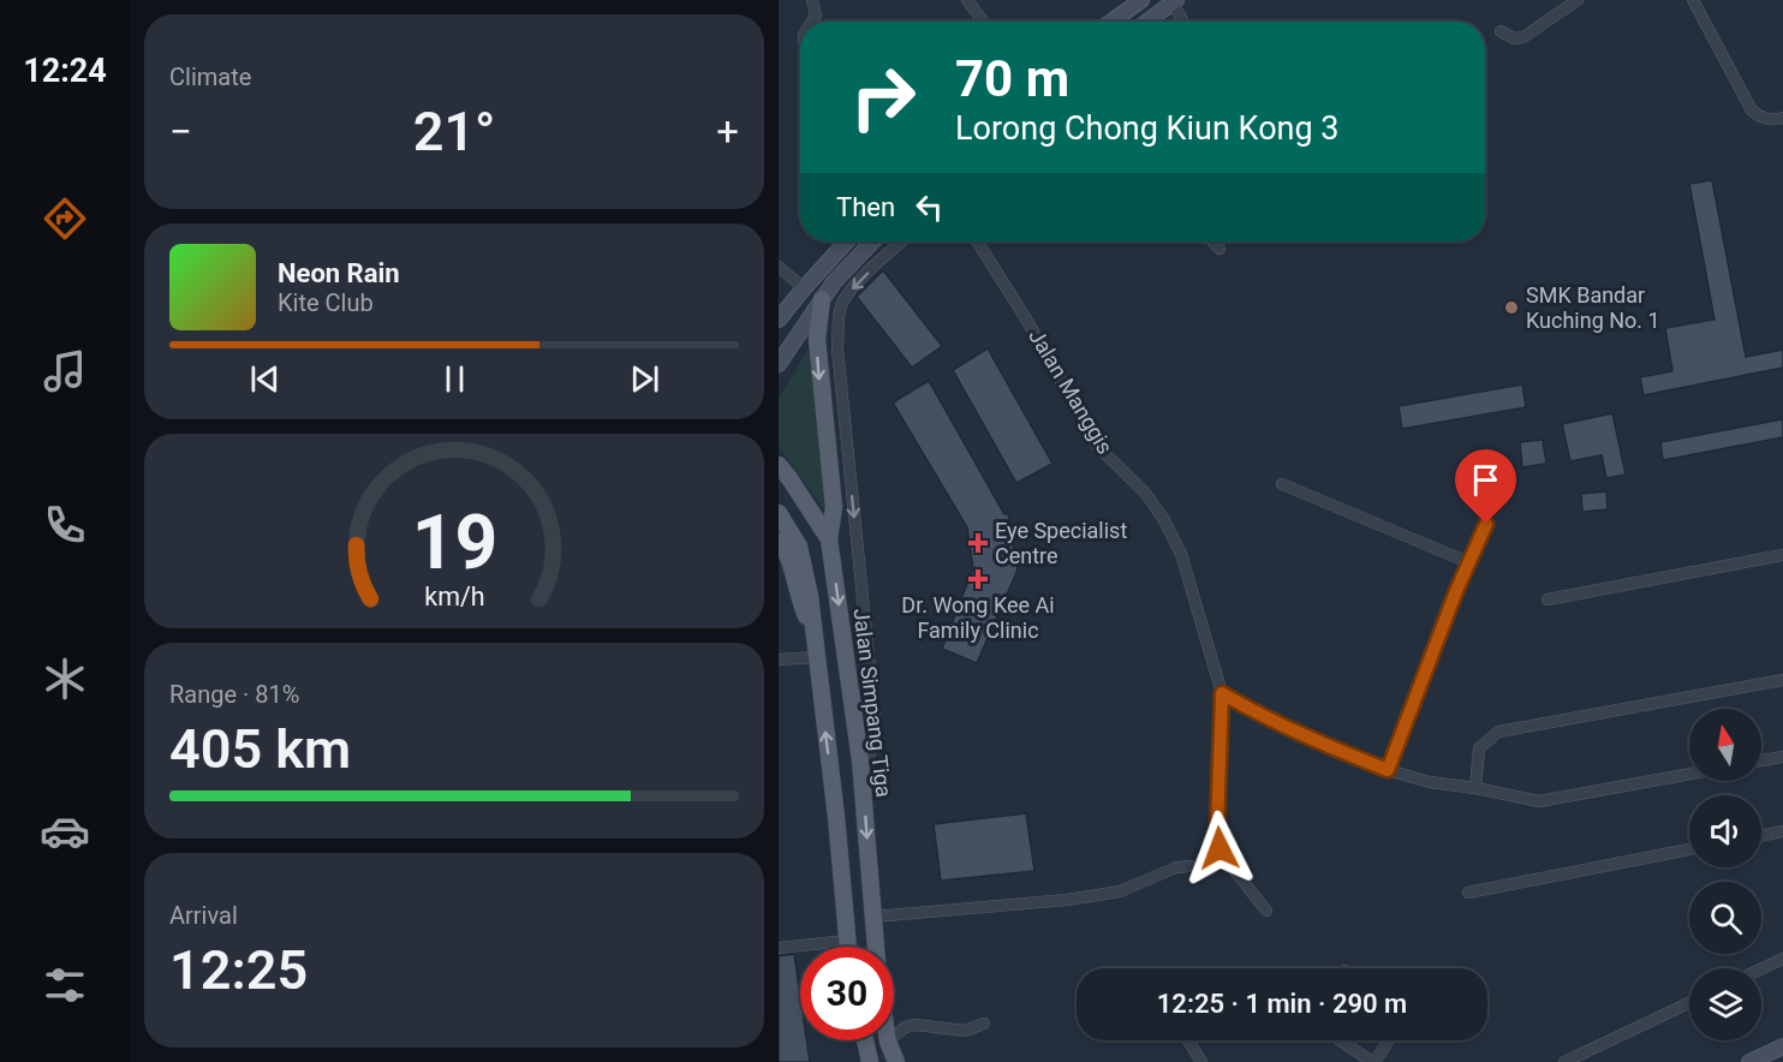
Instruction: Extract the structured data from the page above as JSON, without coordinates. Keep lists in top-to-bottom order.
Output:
{
  "streets": {
    "main road": ["Jalan Simpang Tiga"],
    "street": ["Jalan Manggis"]
  },
  "places": {
    "other": ["SMK Bandar Kuching No. 1"],
    "health": ["Eye Specialist Centre", "Dr. Wong Kee Ai Family Clinic"]
  },
  "north": "top",
  "page": {
    "tabs": "12:24",
    "tile": [
      "Climate",
      ["Range · 81%", "405 km"],
      ["Arrival", "12:25"]
    ],
    "turn": ["70 m", "Lorong Chong Kiun Kong 3"],
    "heat": ["−", "21°", "+"],
    "then": "Then",
    "song": ["Neon Rain", "Kite Club"],
    "limit": "30",
    "trip": "12:25 · 1 min · 290 m",
    "gauge": ["19", "km/h"]
  }
}
